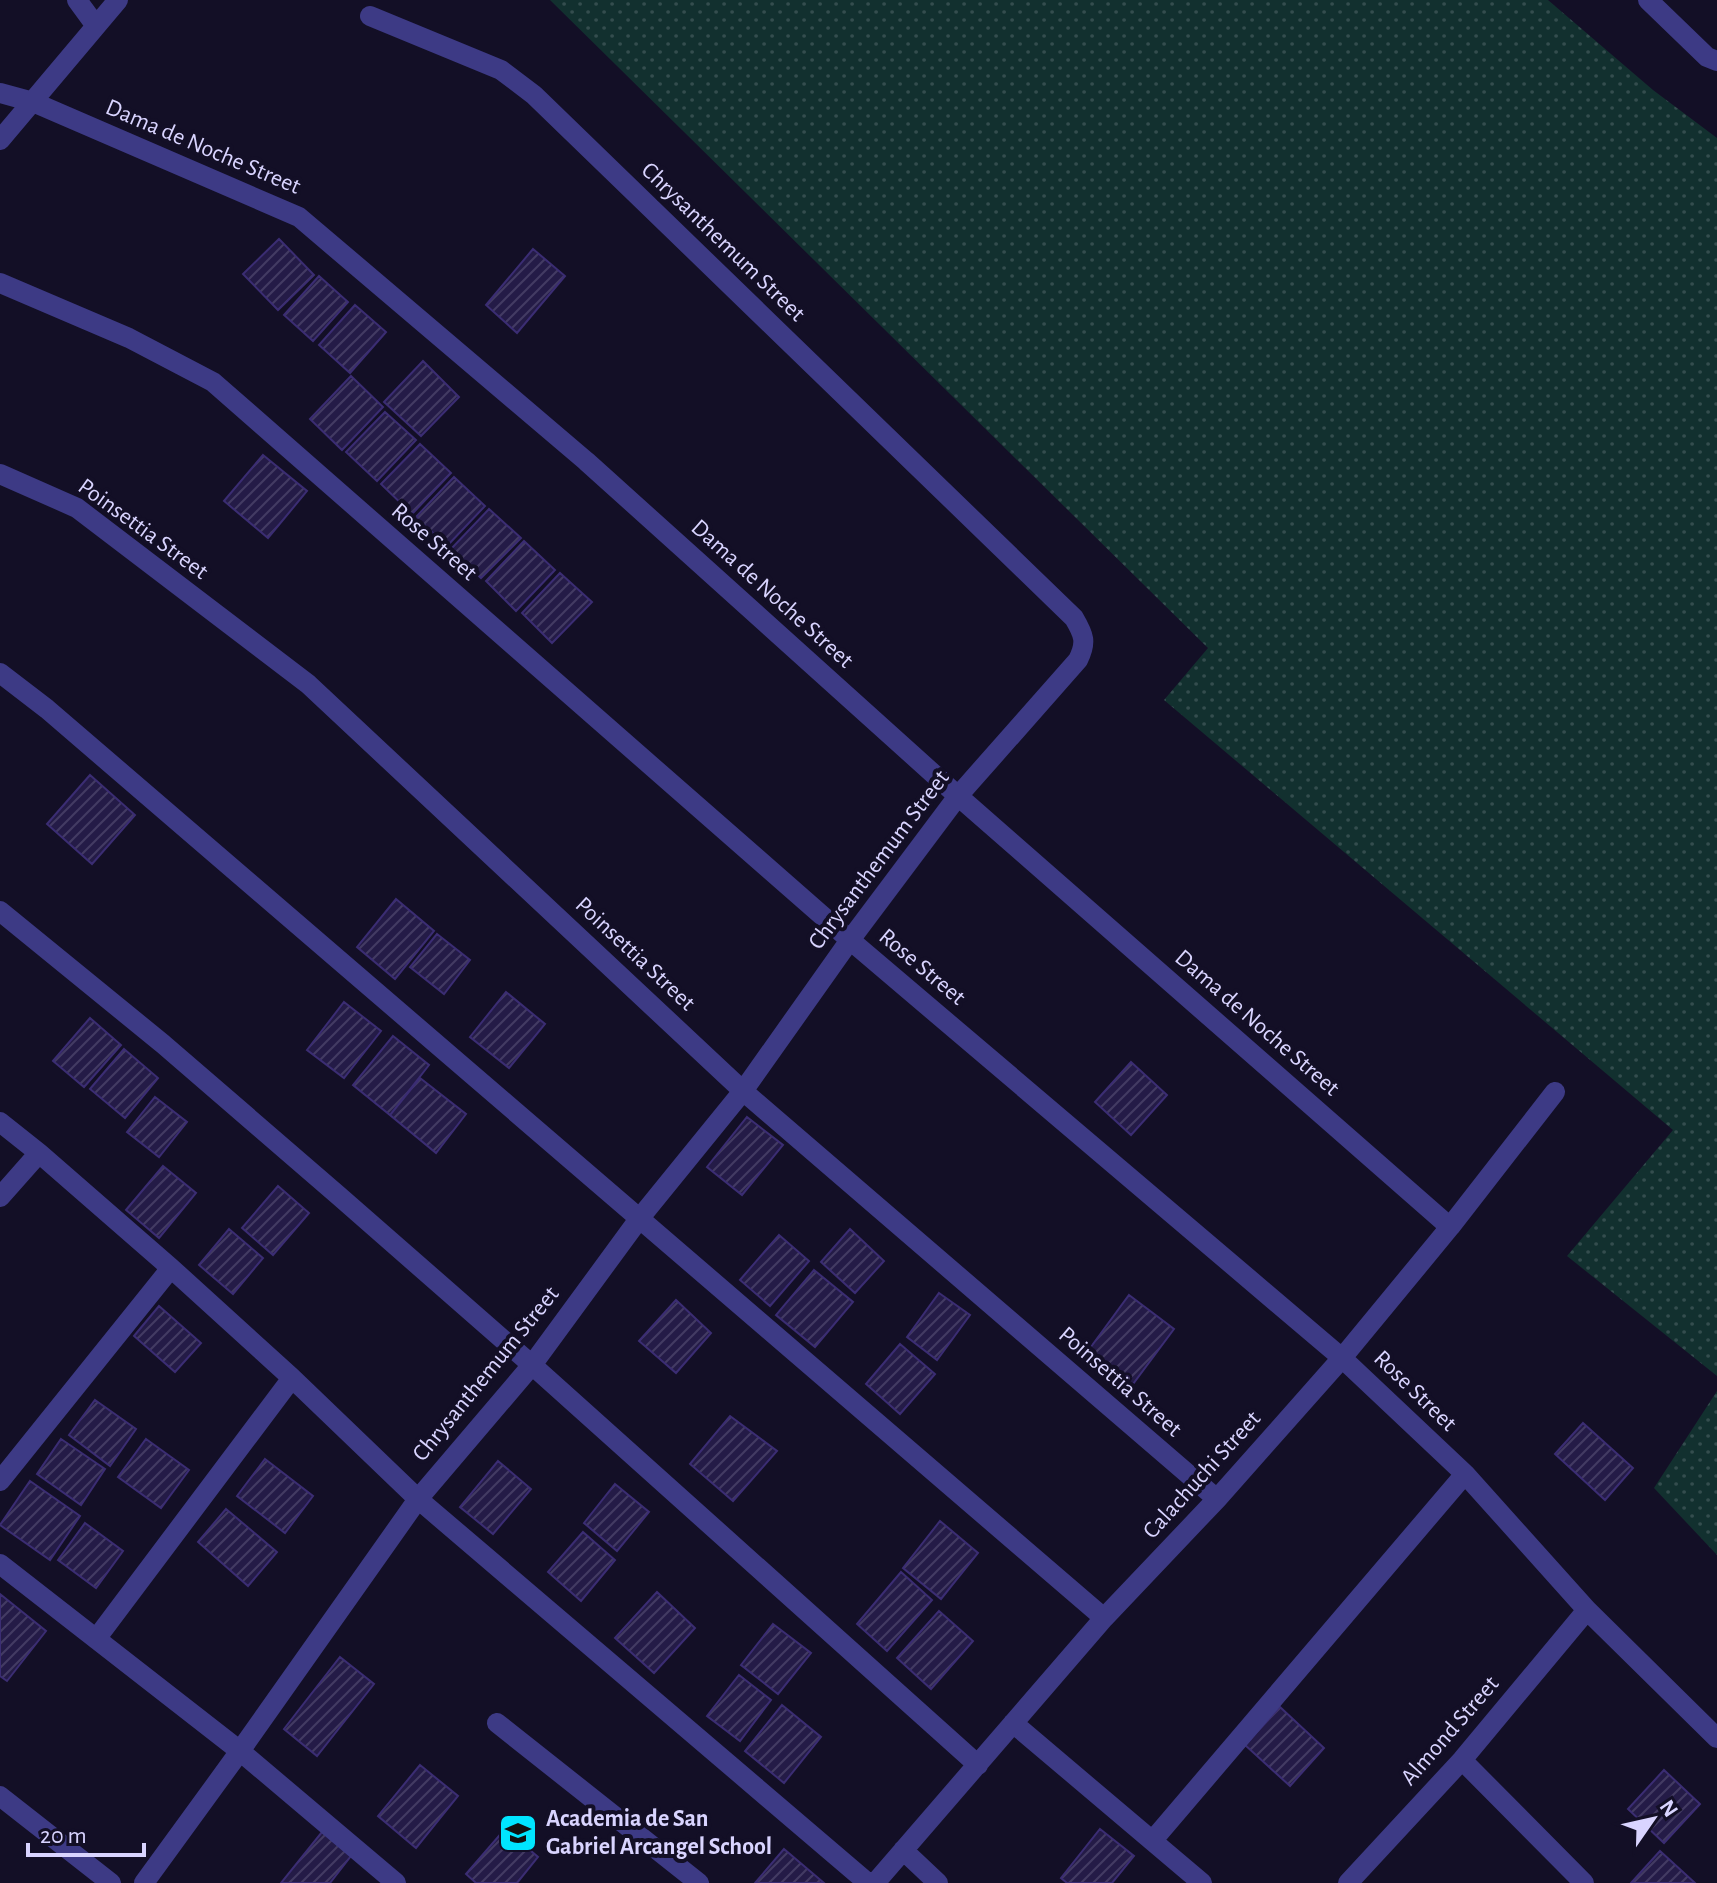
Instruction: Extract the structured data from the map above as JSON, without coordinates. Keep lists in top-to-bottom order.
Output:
{
  "streets": {
    "street": [
      "Dama de Noche Street",
      "Chrysanthemum Street",
      "Poinsettia Street",
      "Rose Street",
      "Calachuchi Street",
      "Almond Street"
    ]
  },
  "crossings": [
    ["Dama de Noche Street", "Chrysanthemum Street"],
    ["Dama de Noche Street", "Calachuchi Street"],
    ["Chrysanthemum Street", "Poinsettia Street"],
    ["Chrysanthemum Street", "Rose Street"],
    ["Poinsettia Street", "Calachuchi Street"],
    ["Rose Street", "Calachuchi Street"],
    ["Rose Street", "Almond Street"]
  ],
  "places": {
    "school or university": ["Academia de San Gabriel Arcangel School"]
  },
  "scale_bar": "20 m",
  "north": "top right"
}
